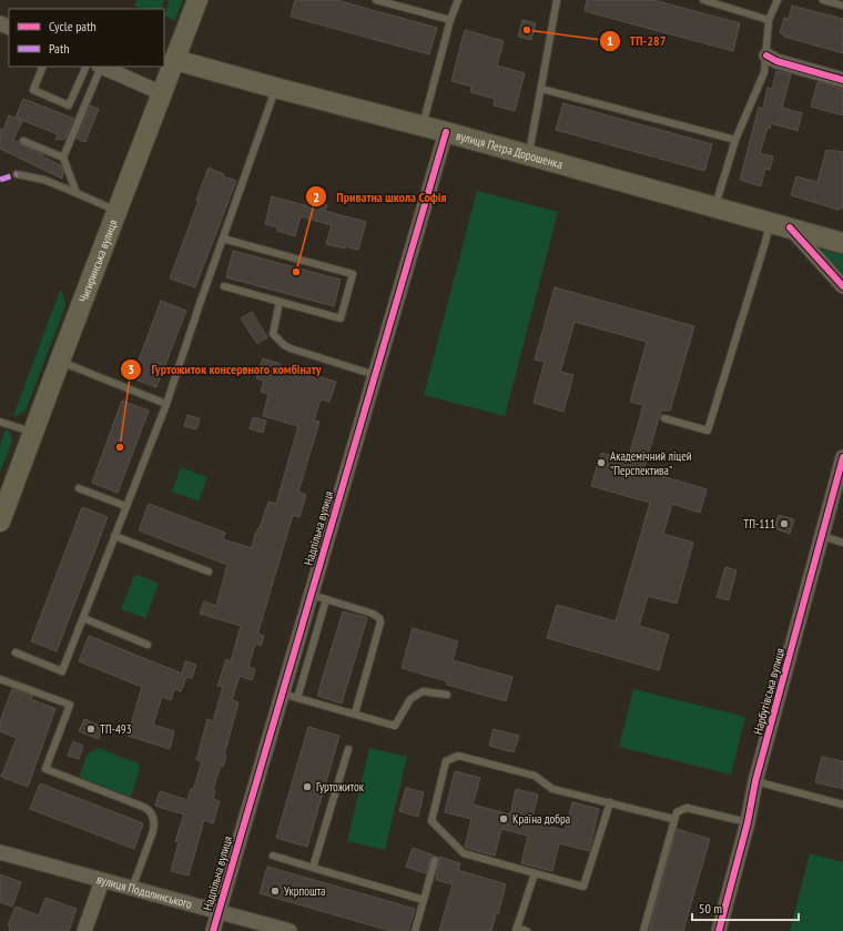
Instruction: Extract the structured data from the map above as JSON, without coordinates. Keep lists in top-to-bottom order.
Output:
{
  "streets": {
    "main road": ["вулиця Петра Дорошенка", "Чигиринська вулиця"],
    "street": ["Надпільна вулиця", "Нарбутівська вулиця", "вулиця Подолинського"]
  },
  "crossings": [
    ["вулиця Петра Дорошенка", "Чигиринська вулиця"],
    ["вулиця Петра Дорошенка", "Надпільна вулиця"],
    ["Надпільна вулиця", "вулиця Подолинського"]
  ],
  "places": [
    "ТП-287",
    "Приватна школа Софія",
    "Гуртожиток консервного комбінату",
    "Академічний ліцей \"Перспектива\"",
    "ТП-111",
    "ТП-493",
    "Гуртожиток",
    "Країна добра",
    "Укрпошта"
  ],
  "legend": ["Cycle path", "Path"],
  "scale_bar": "50 m"
}
